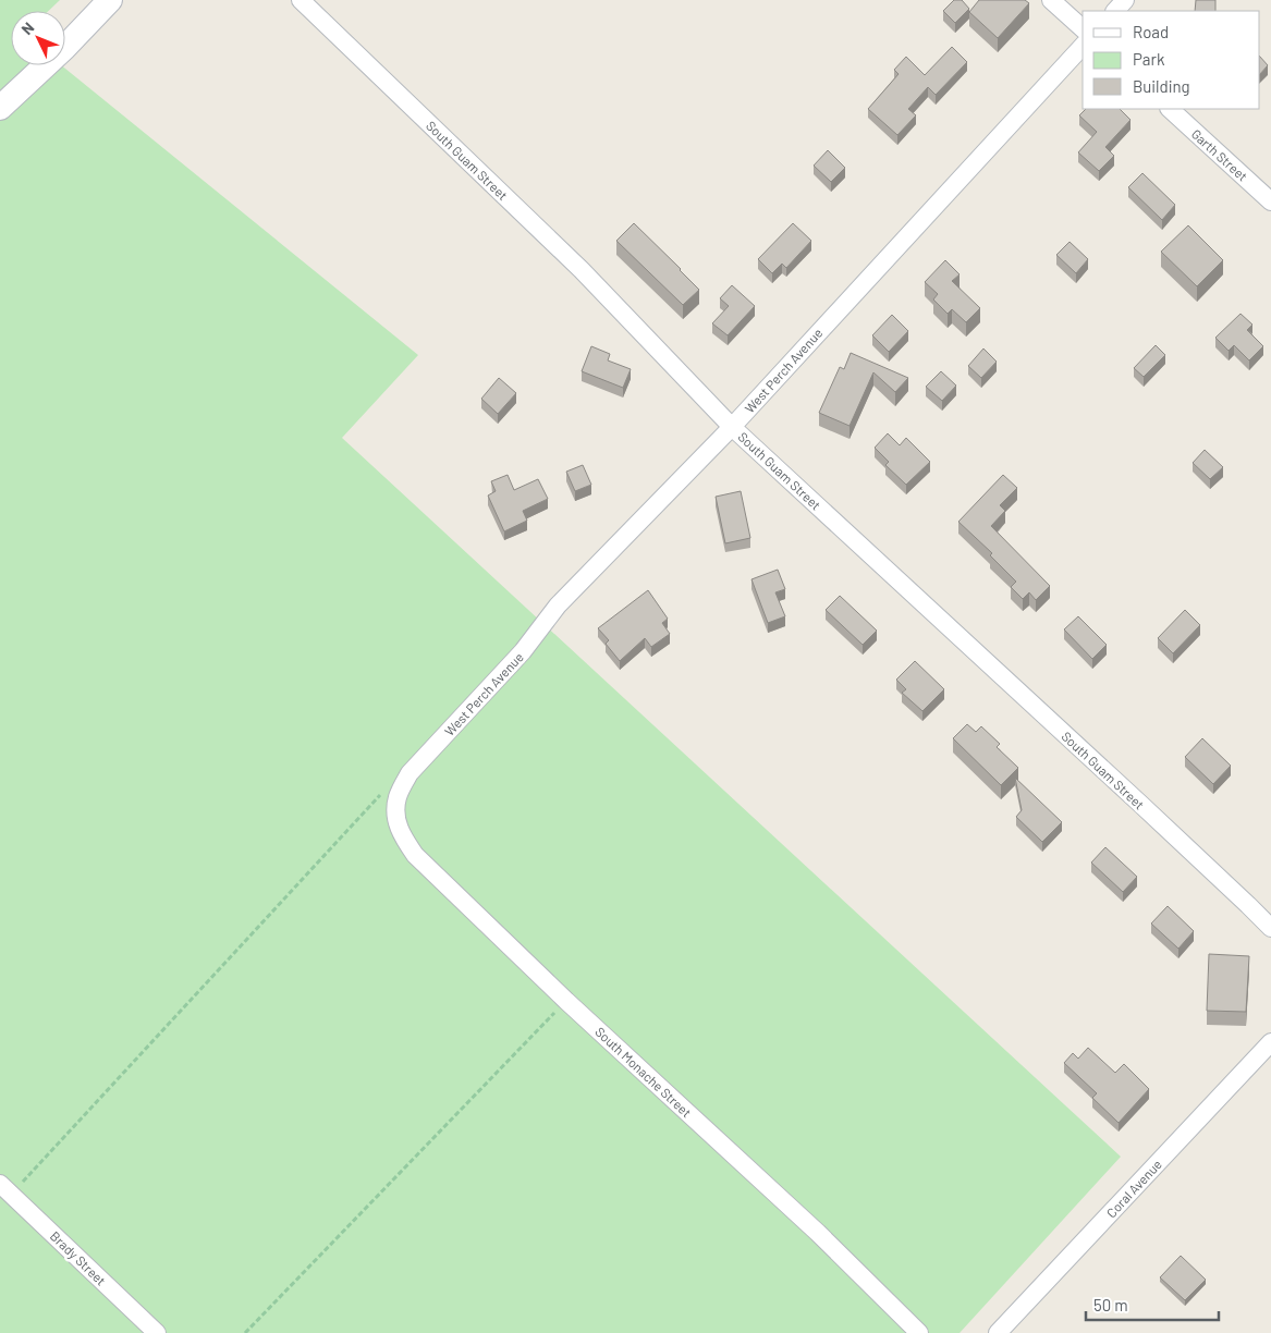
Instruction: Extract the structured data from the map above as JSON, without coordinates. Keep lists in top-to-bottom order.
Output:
{
  "streets": {
    "street": [
      "Garth Street",
      "South Guam Street",
      "West Perch Avenue",
      "South Monache Street",
      "Coral Avenue",
      "Brady Street"
    ]
  },
  "crossings": [
    ["South Guam Street", "West Perch Avenue"],
    ["West Perch Avenue", "South Monache Street"]
  ],
  "legend": ["Road", "Park", "Building"],
  "scale_bar": "50 m",
  "north": "top left"
}
